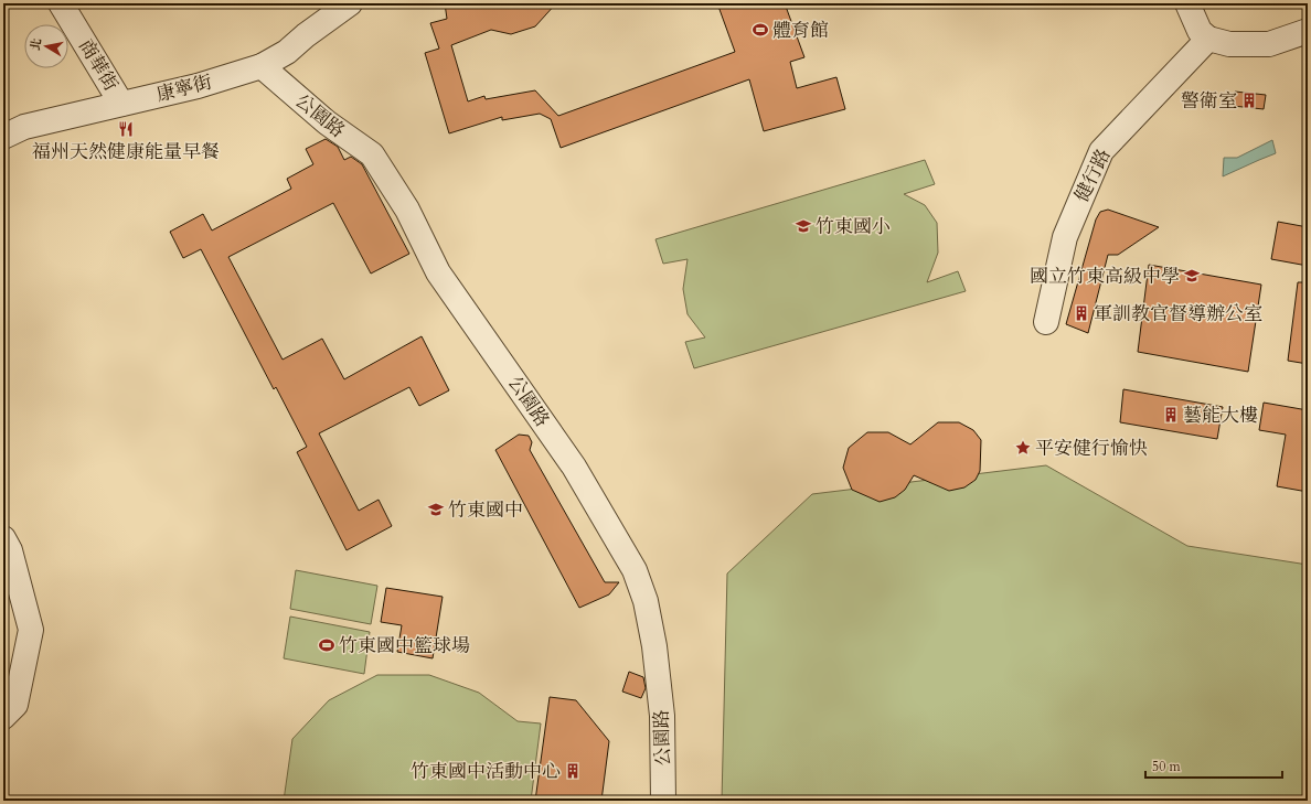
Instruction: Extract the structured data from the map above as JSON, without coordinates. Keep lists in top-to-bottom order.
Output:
{
  "streets": {
    "street": [
      "商華街",
      "康寧街",
      "公園路",
      "健行路"
    ]
  },
  "crossings": [
    ["商華街", "康寧街"],
    ["康寧街", "公園路"]
  ],
  "places": {
    "sports": ["體育館", "竹東國中籃球場"],
    "building": [
      "警衛室",
      "軍訓教官督導辦公室",
      "藝能大樓",
      "竹東國中活動中心"
    ],
    "restaurant": ["福州天然健康能量早餐"],
    "school or university": ["竹東國小", "國立竹東高級中學", "竹東國中"],
    "place": ["平安健行愉快"]
  },
  "scale_bar": "50 m",
  "north": "left"
}
